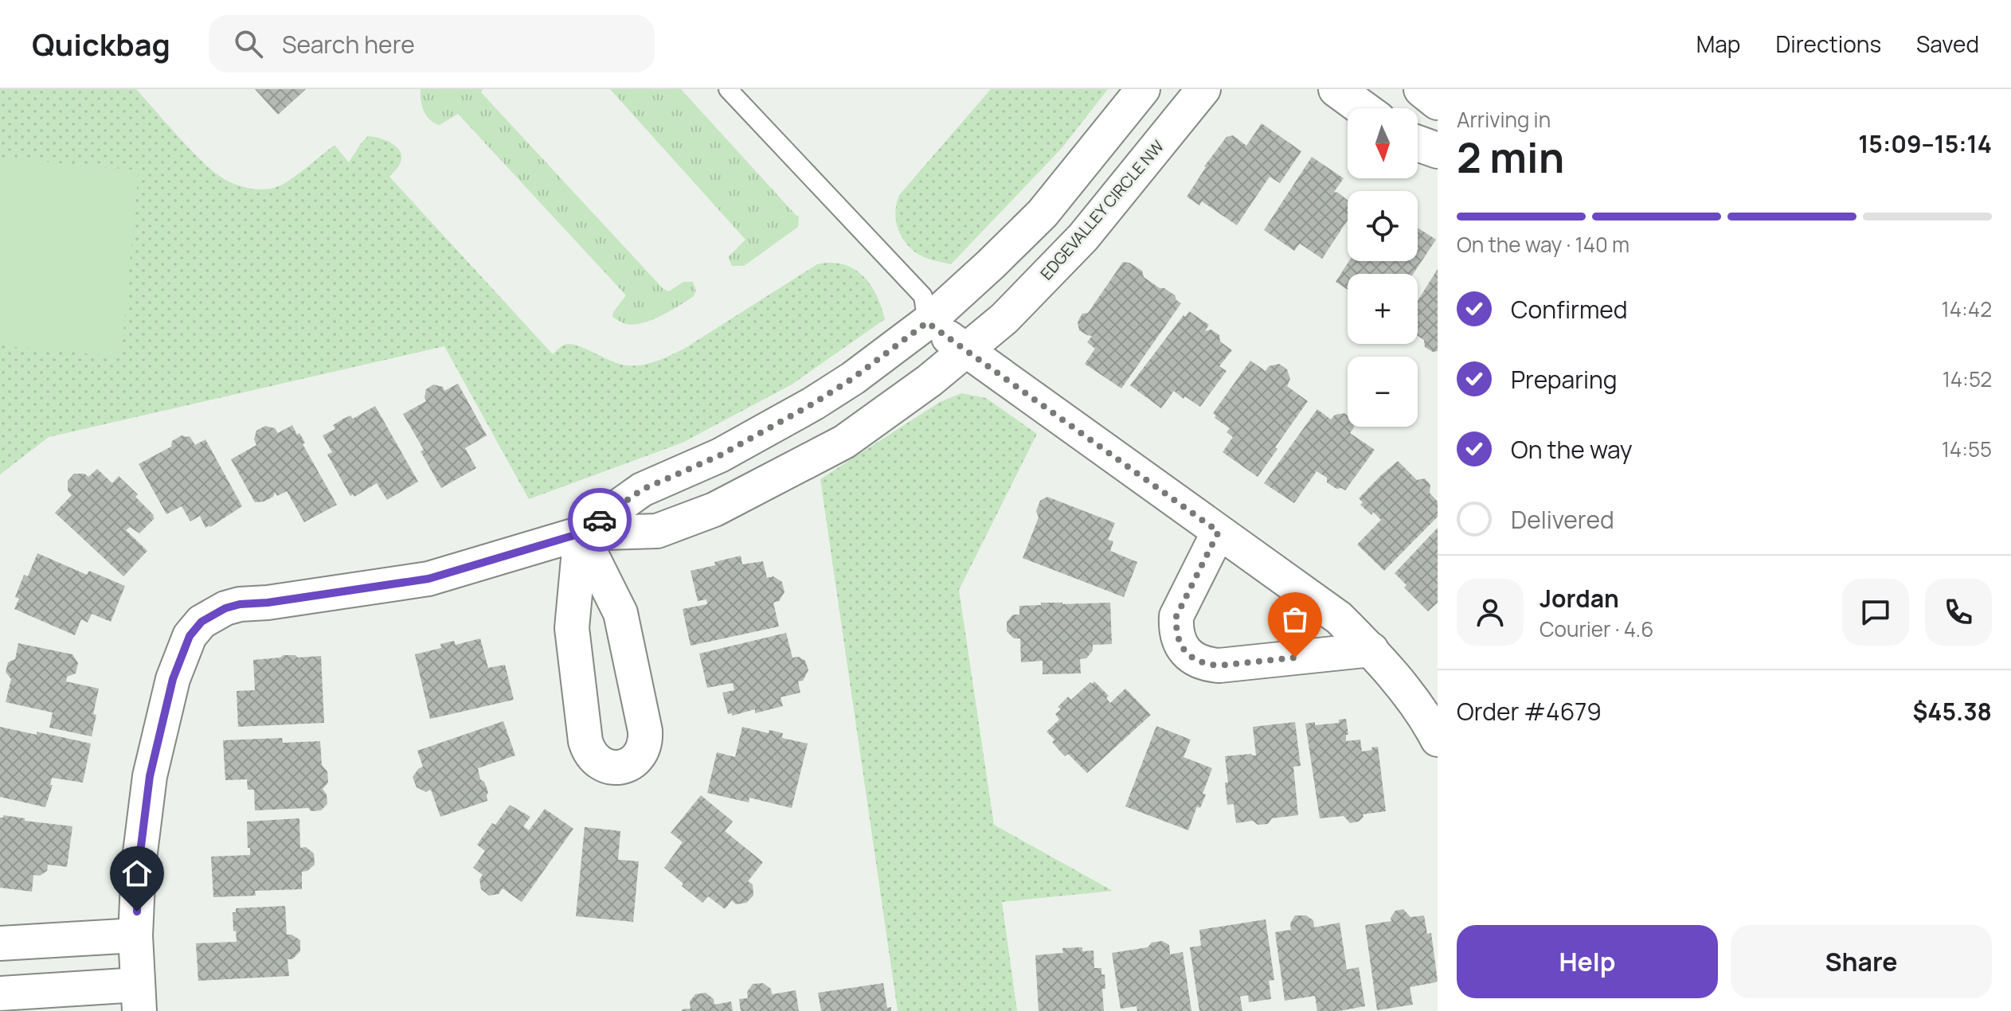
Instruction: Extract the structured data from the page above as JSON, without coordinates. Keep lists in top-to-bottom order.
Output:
{
  "streets": {
    "street": ["EDGEVALLEY CIRCLE NW"]
  },
  "north": "bottom",
  "page": {
    "header": "Quickbag",
    "search": "Search here",
    "nav": ["Map", "Directions", "Saved"],
    "heading": ["2 min", "Arriving in", "15:09–15:14"],
    "panel": [
      "Jordan",
      "Courier · 4.6",
      "Order #4679",
      "$45.38"
    ],
    "map_buttons": ["+", "−"],
    "bar": "On the way · 140 m",
    "list": [
      ["Confirmed", "14:42"],
      ["Preparing", "14:52"],
      ["On the way", "14:55"],
      "Delivered"
    ],
    "buttons": ["Help", "Share"]
  }
}
